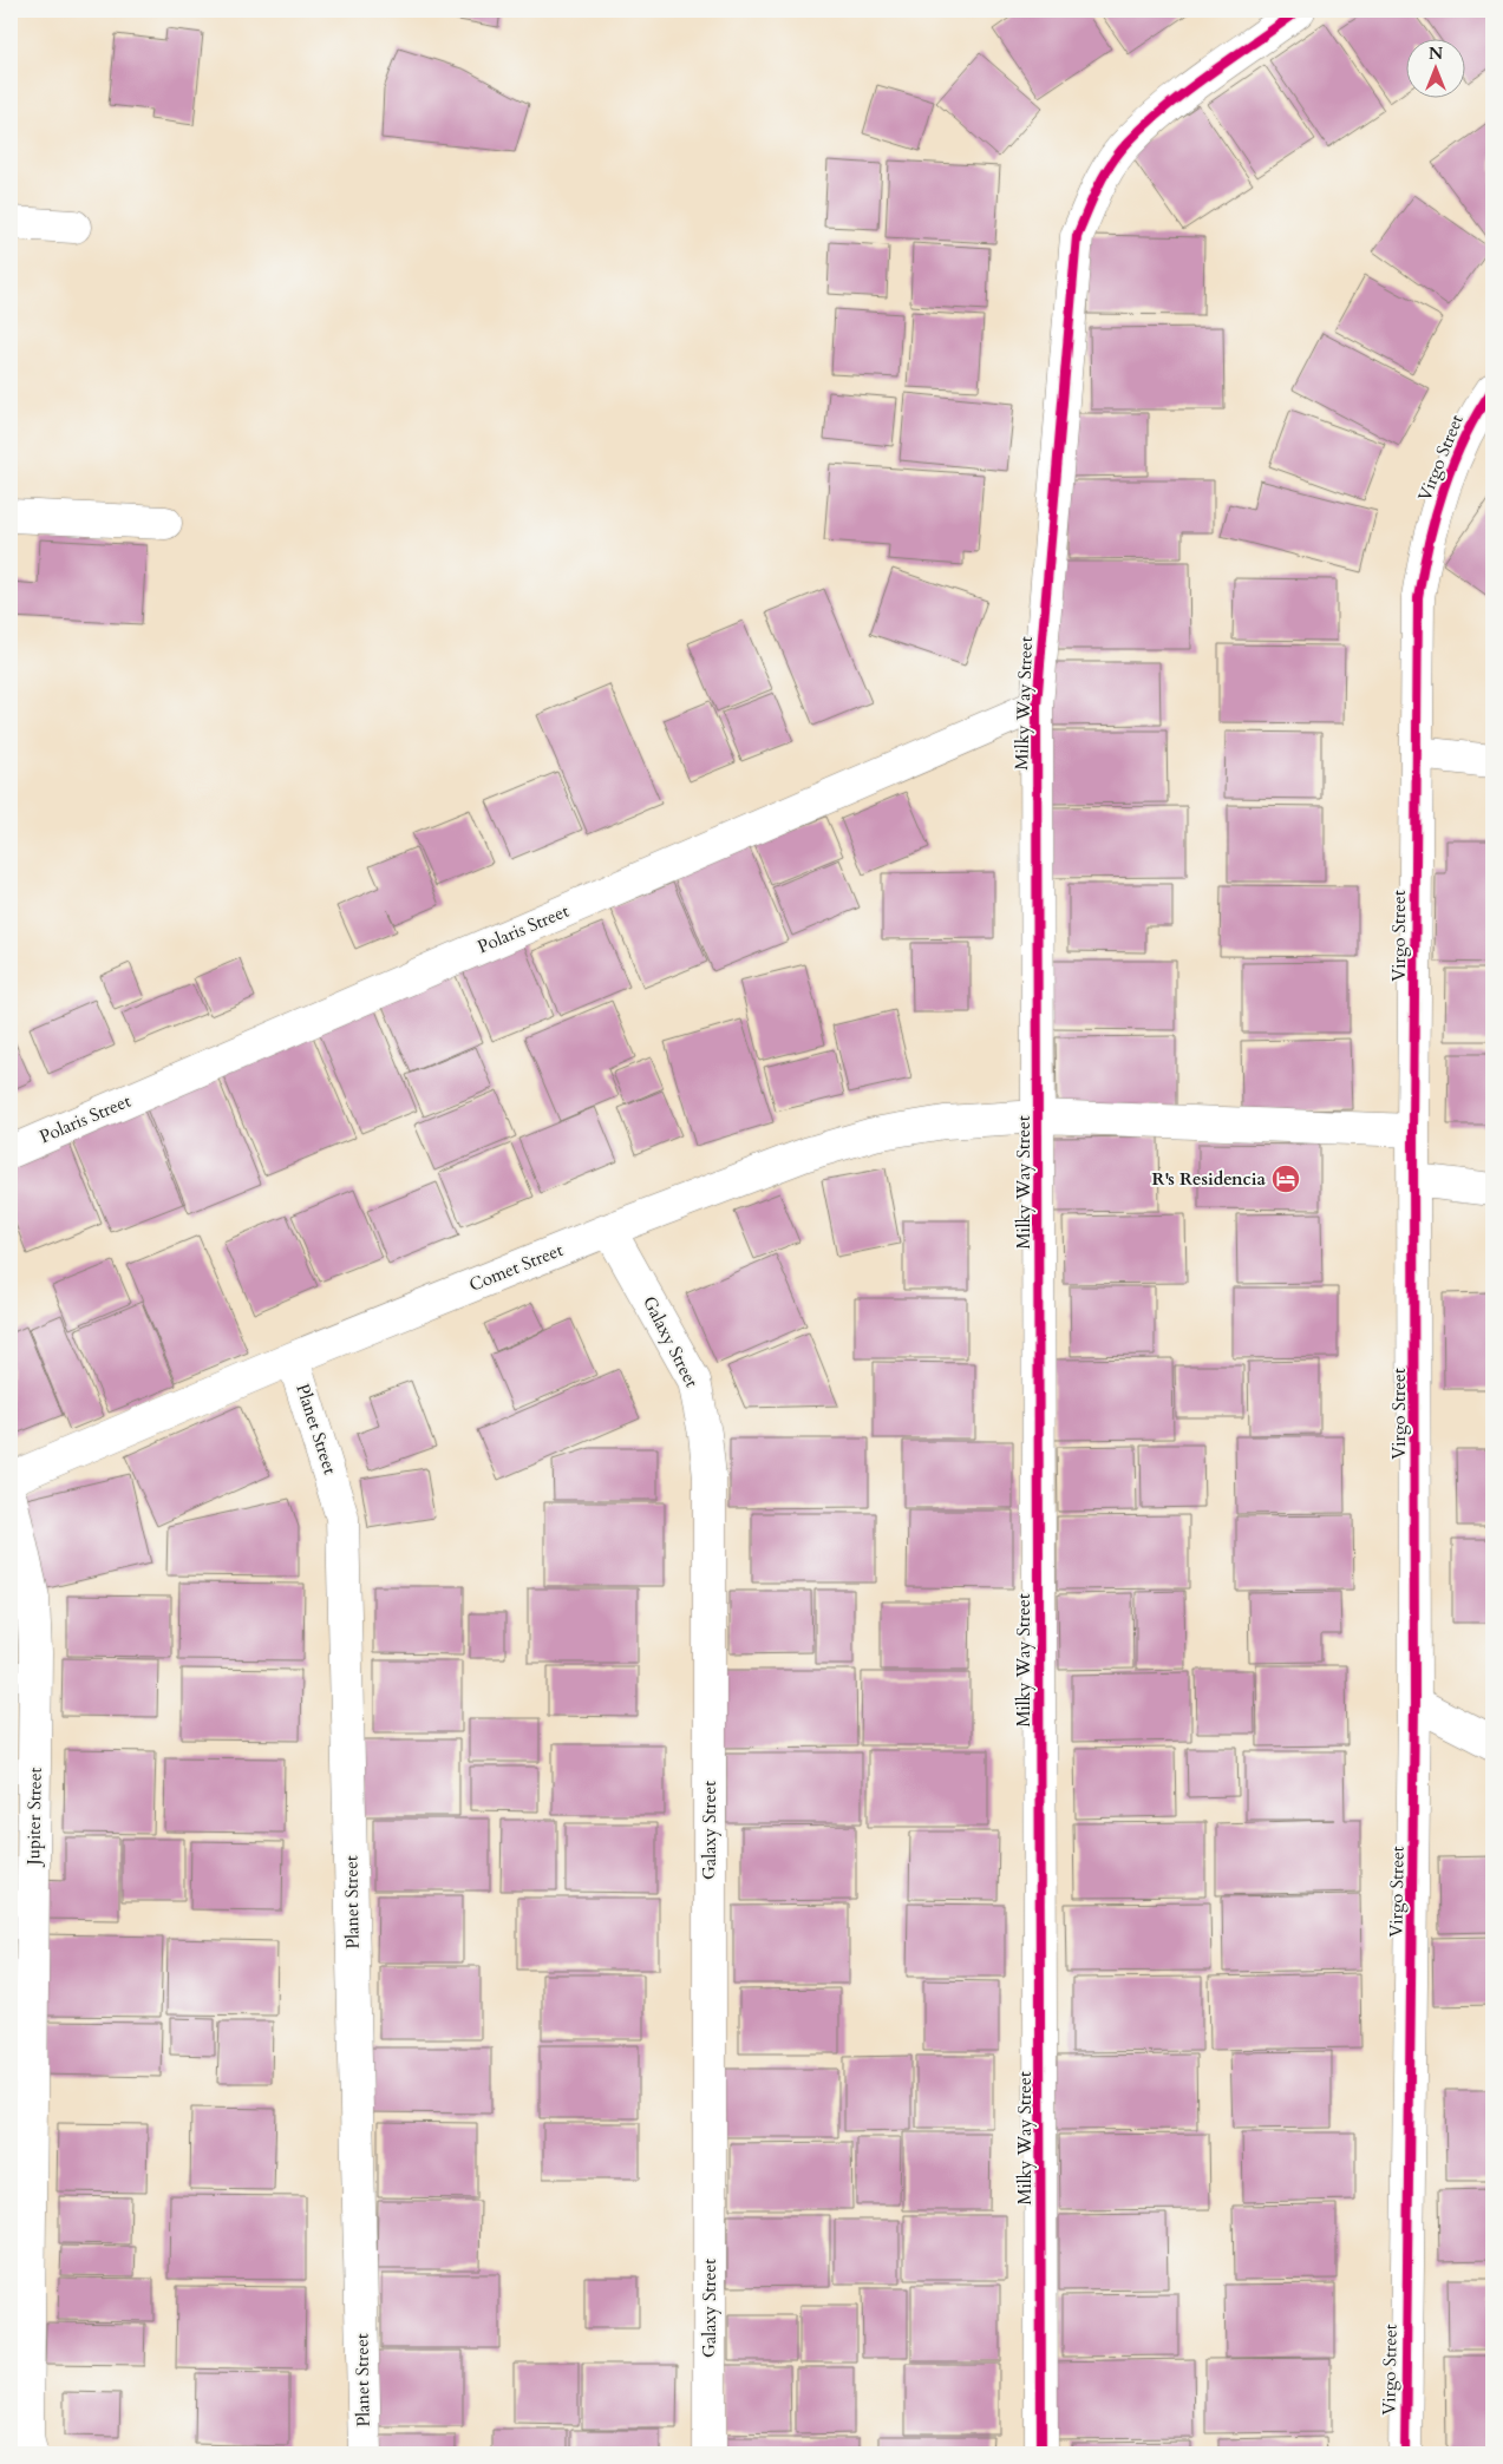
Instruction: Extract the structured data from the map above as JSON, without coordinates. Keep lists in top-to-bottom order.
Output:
{
  "streets": {
    "street": [
      "Virgo Street",
      "Milky Way Street",
      "Polaris Street",
      "Comet Street",
      "Galaxy Street",
      "Planet Street",
      "Jupiter Street"
    ]
  },
  "crossings": [
    ["Virgo Street", "Comet Street"],
    ["Milky Way Street", "Polaris Street"],
    ["Milky Way Street", "Comet Street"],
    ["Comet Street", "Galaxy Street"],
    ["Comet Street", "Planet Street"]
  ],
  "places": {
    "hotel": ["R's Residencia"]
  },
  "north": "top"
}
